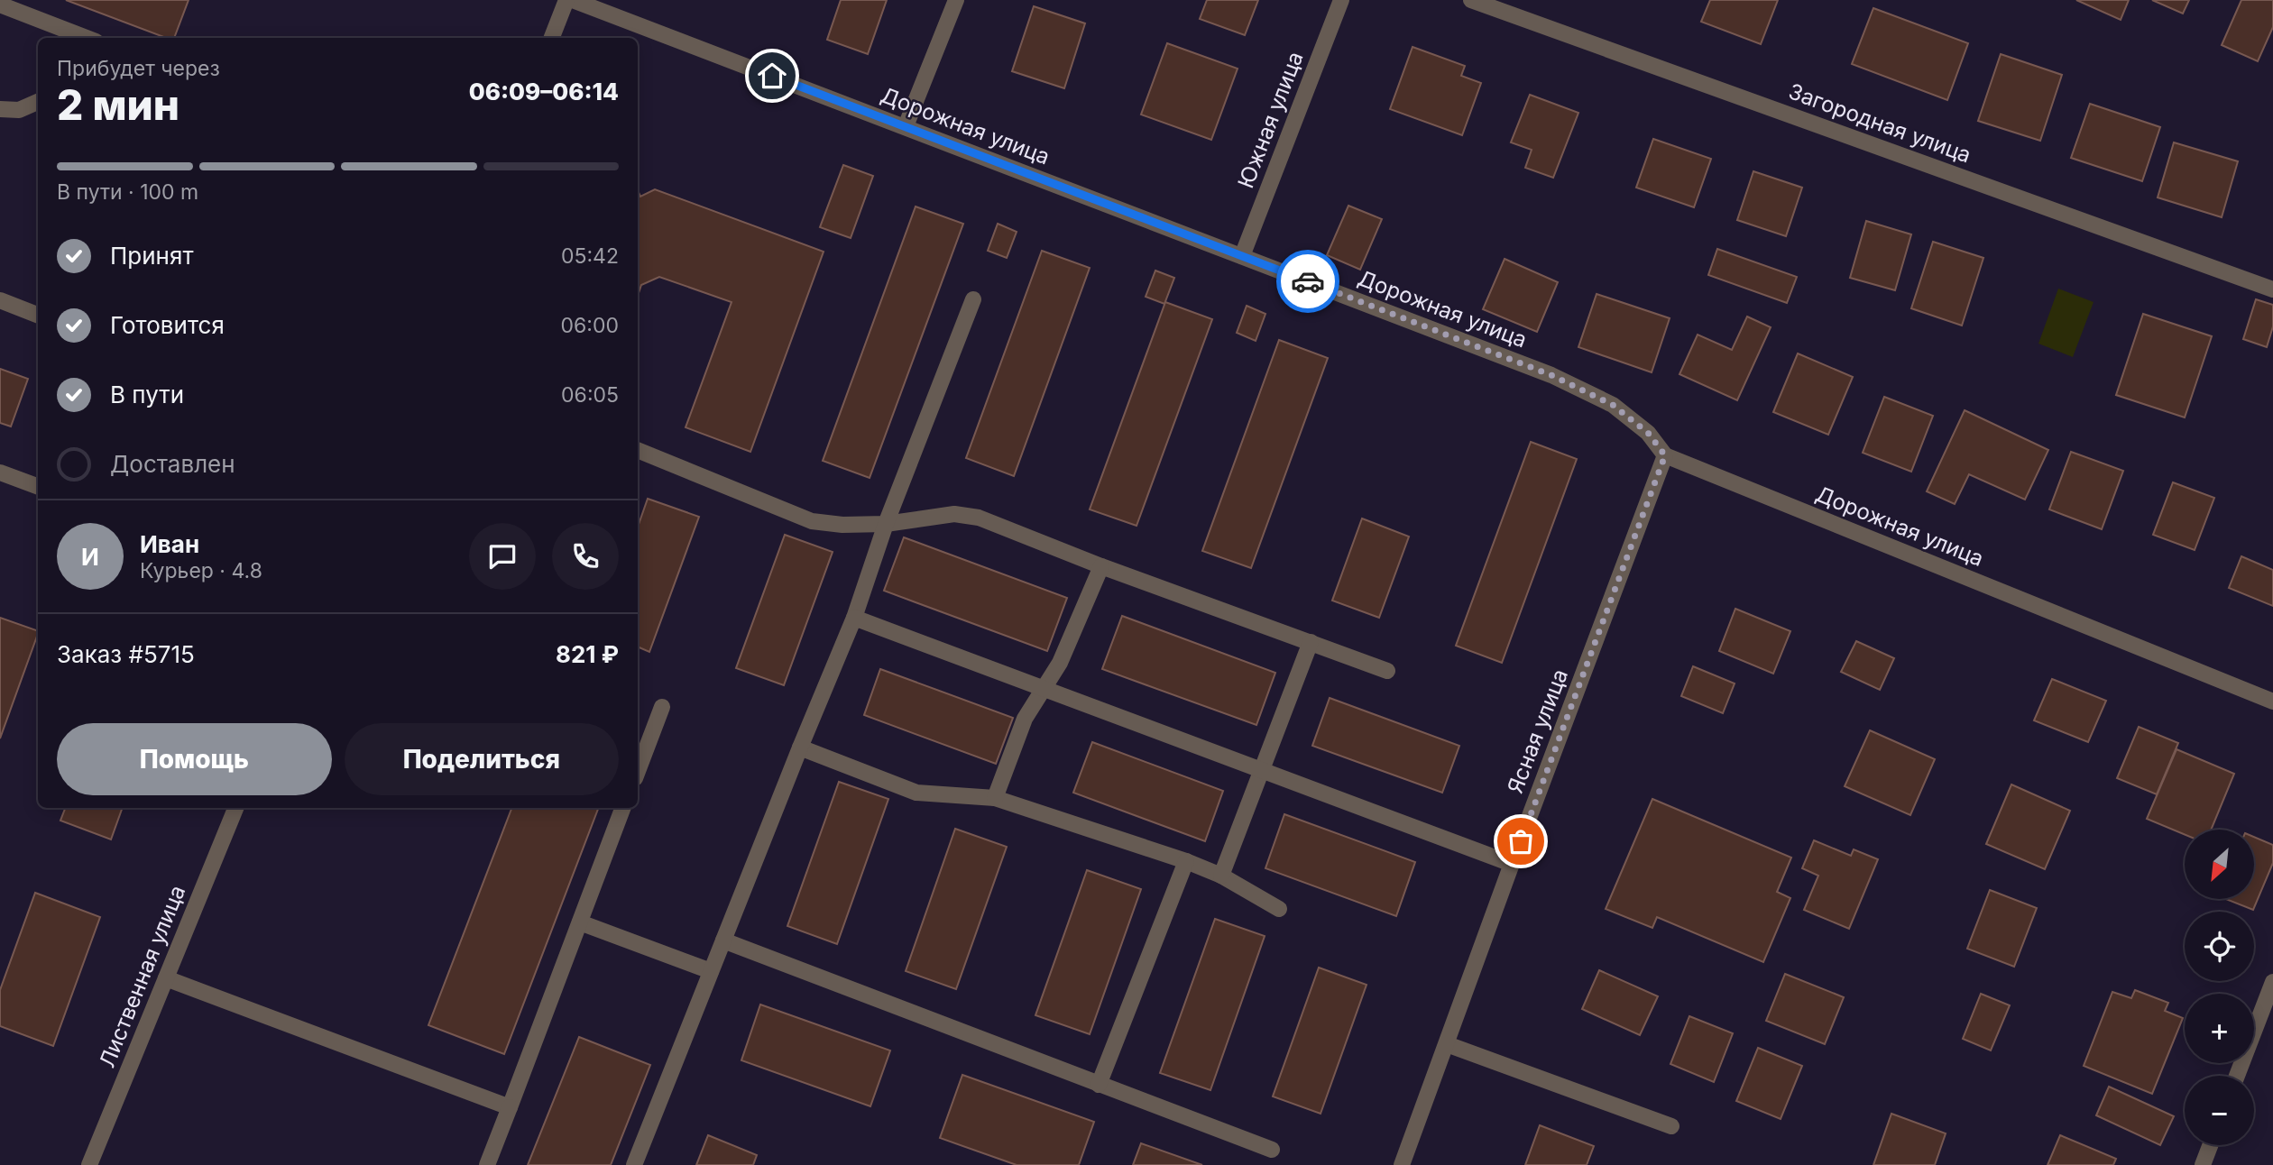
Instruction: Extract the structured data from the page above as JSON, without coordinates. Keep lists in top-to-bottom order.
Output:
{
  "streets": {
    "street": [
      "Южная улица",
      "Загородная улица",
      "Дорожная улица",
      "Ясная улица",
      "Лиственная улица"
    ]
  },
  "crossings": [
    ["Южная улица", "Дорожная улица"],
    ["Дорожная улица", "Ясная улица"]
  ],
  "north": "bottom left",
  "page": {
    "heading": ["2 мин", "Прибудет через", "06:09–06:14"],
    "panel": [
      "Иван",
      "Курьер · 4.8",
      "Заказ #5715",
      "821 ₽"
    ],
    "bar": "В пути · 100 m",
    "list": [
      ["Принят", "05:42"],
      ["Готовится", "06:00"],
      ["В пути", "06:05"],
      "Доставлен"
    ],
    "round": "И",
    "buttons": ["Помощь", "Поделиться"],
    "map_buttons": ["+", "−"]
  }
}
